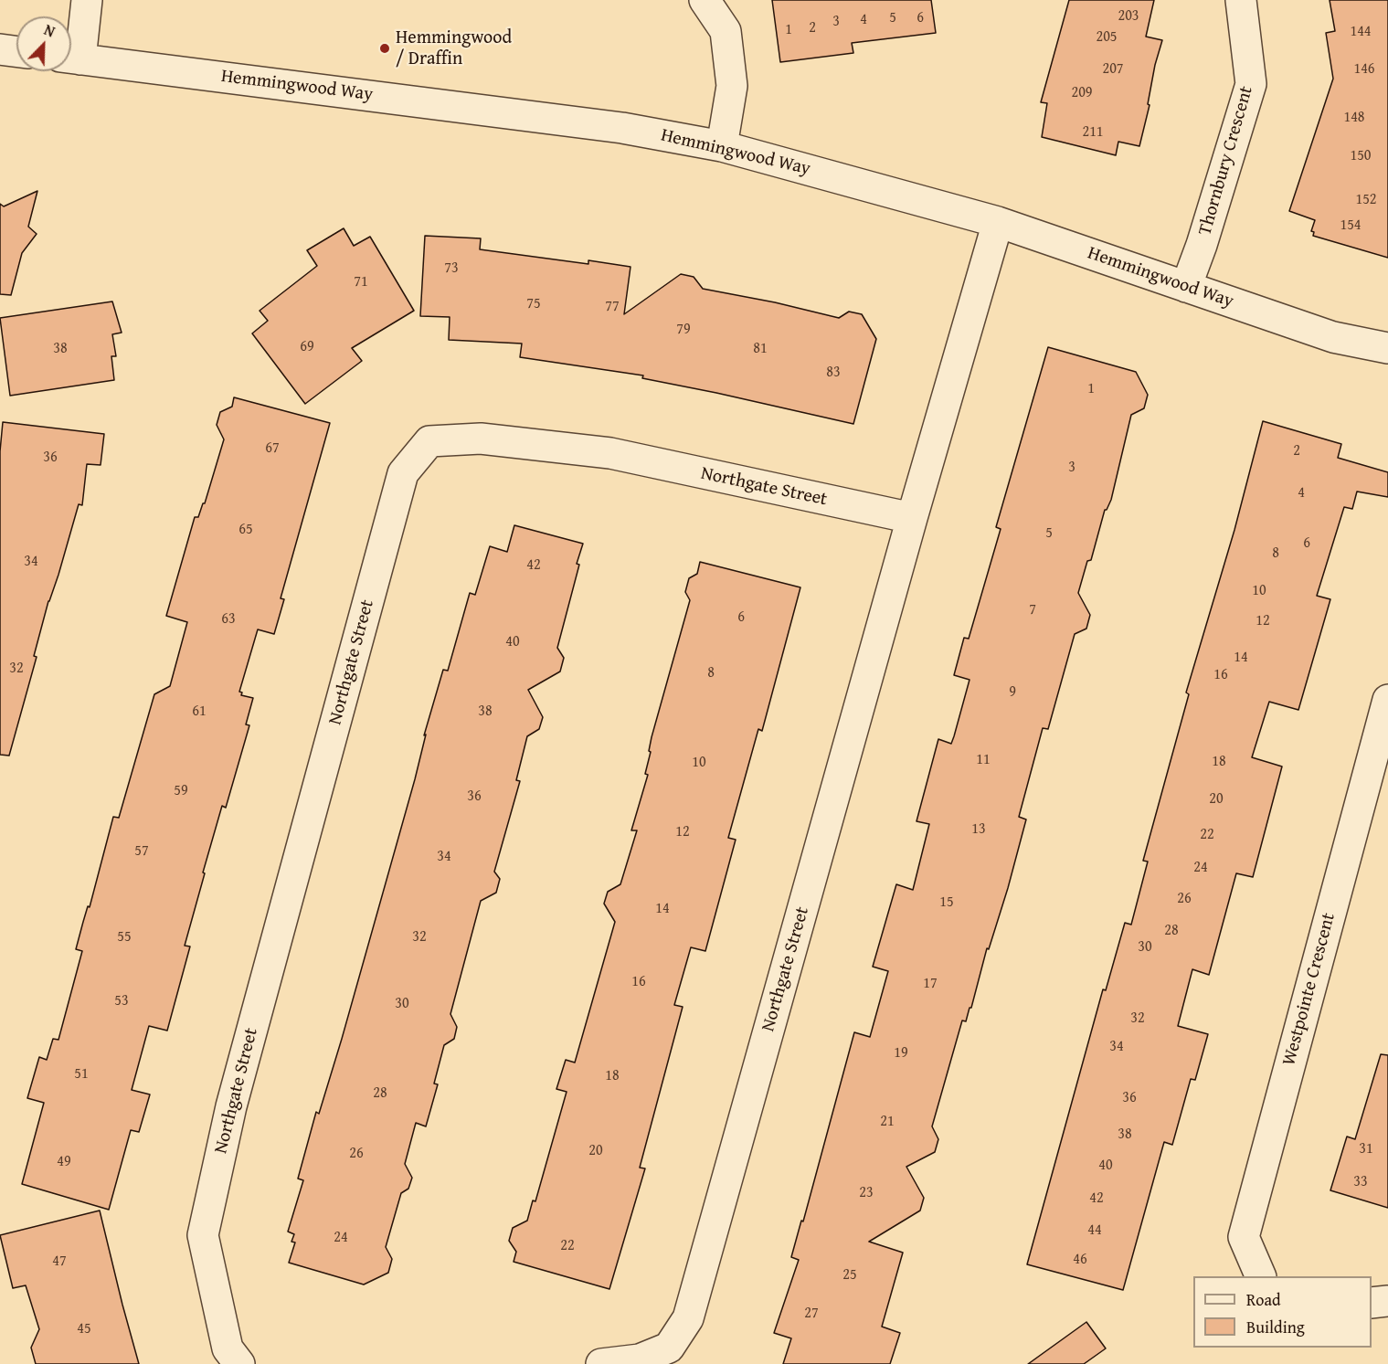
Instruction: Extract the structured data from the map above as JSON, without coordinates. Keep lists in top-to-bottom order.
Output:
{
  "streets": {
    "street": [
      "Hemmingwood Way",
      "Thornbury Crescent",
      "Northgate Street",
      "Westpointe Crescent"
    ]
  },
  "crossings": [
    ["Hemmingwood Way", "Thornbury Crescent"],
    ["Hemmingwood Way", "Northgate Street"]
  ],
  "places": ["Hemmingwood / Draffin"],
  "house_numbers": [
    "203",
    "5",
    "6",
    "4",
    "3",
    "2",
    "1",
    "144",
    "205",
    "207",
    "146",
    "209",
    "148",
    "211",
    "150",
    "152",
    "154",
    "73",
    "71",
    "75",
    "77",
    "79",
    "69",
    "38",
    "81",
    "83",
    "1",
    "67",
    "2",
    "36",
    "3",
    "4",
    "65",
    "5",
    "6",
    "8",
    "34",
    "42",
    "10",
    "7",
    "6",
    "63",
    "12",
    "40",
    "14",
    "32",
    "8",
    "16",
    "9",
    "61",
    "38",
    "11",
    "18",
    "10",
    "59",
    "36",
    "20",
    "13",
    "12",
    "22",
    "57",
    "34",
    "24",
    "26",
    "15",
    "14",
    "28",
    "55",
    "32",
    "30",
    "16",
    "17",
    "53",
    "30",
    "32",
    "34",
    "19",
    "51",
    "18",
    "28",
    "36",
    "21",
    "38",
    "31",
    "20",
    "26",
    "49",
    "40",
    "33",
    "23",
    "42",
    "44",
    "24",
    "22",
    "46",
    "47",
    "25",
    "27",
    "45"
  ],
  "legend": ["Road", "Building"],
  "north": "top right"
}
